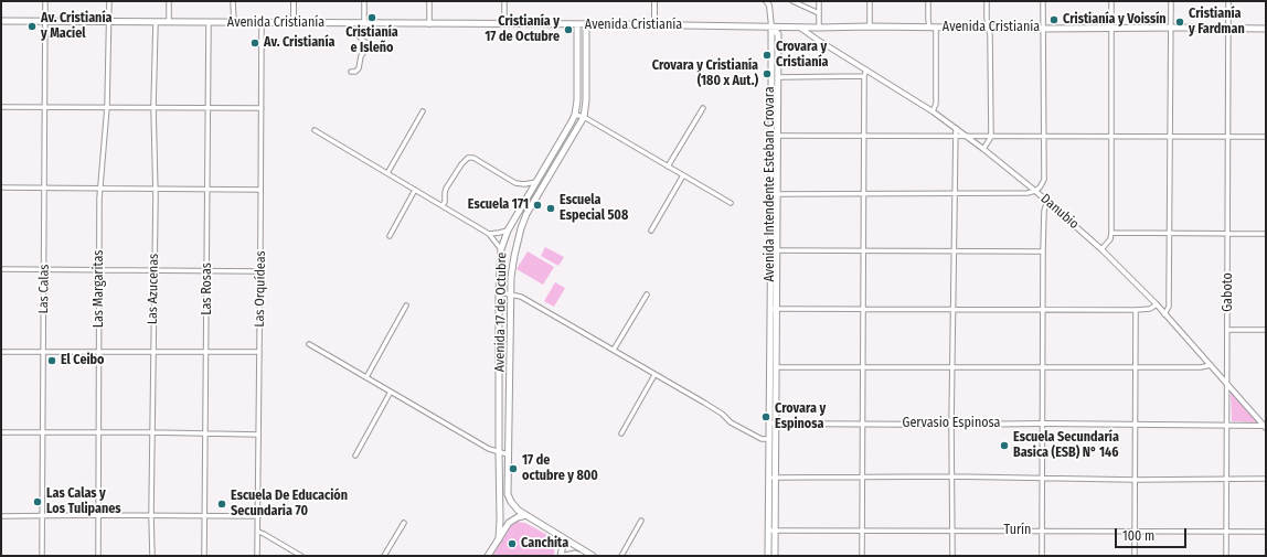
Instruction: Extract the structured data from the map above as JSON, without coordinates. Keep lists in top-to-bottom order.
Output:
{
  "streets": {
    "main road": ["Avenida Cristianía", "Avenida Intendente Esteban Crovara", "Avenida 17 de Octubre"],
    "street": [
      "Danubio",
      "Las Calas",
      "Las Margaritas",
      "Las Azucenas",
      "Las Rosas",
      "Las Orquídeas",
      "Gaboto",
      "Gervasio Espinosa",
      "Turín"
    ]
  },
  "crossings": [
    ["Avenida Cristianía", "Avenida Intendente Esteban Crovara"],
    ["Avenida Cristianía", "Danubio"],
    ["Avenida Cristianía", "Las Calas"],
    ["Avenida Cristianía", "Las Margaritas"],
    ["Avenida Cristianía", "Las Azucenas"],
    ["Avenida Cristianía", "Las Rosas"],
    ["Avenida Cristianía", "Las Orquídeas"],
    ["Avenida Cristianía", "Gaboto"],
    ["Avenida Cristianía", "Avenida 17 de Octubre"],
    ["Avenida Intendente Esteban Crovara", "Gervasio Espinosa"],
    ["Avenida Intendente Esteban Crovara", "Turín"],
    ["Danubio", "Gaboto"],
    ["Danubio", "Gervasio Espinosa"],
    ["Gaboto", "Gervasio Espinosa"],
    ["Gaboto", "Turín"]
  ],
  "places": [
    "Cristianía e Isleño",
    "Cristianía y Voissín",
    "Cristianía y Fardman",
    "Av. Cristianía y Maciel",
    "Cristianía y 17 de Octubre",
    "Av. Cristianía",
    "Crovara y Cristianía",
    "Crovara y Cristianía (180 x Aut.)",
    "Escuela 171",
    "Escuela Especial 508",
    "El Ceibo",
    "Crovara y Espinosa",
    "Escuela Secundaría Basica (ESB) N° 146",
    "17 de octubre y 800",
    "Las Calas y Los Tulipanes",
    "Escuela De Educación Secundaria 70",
    "Canchita"
  ],
  "scale_bar": "100 m"
}
